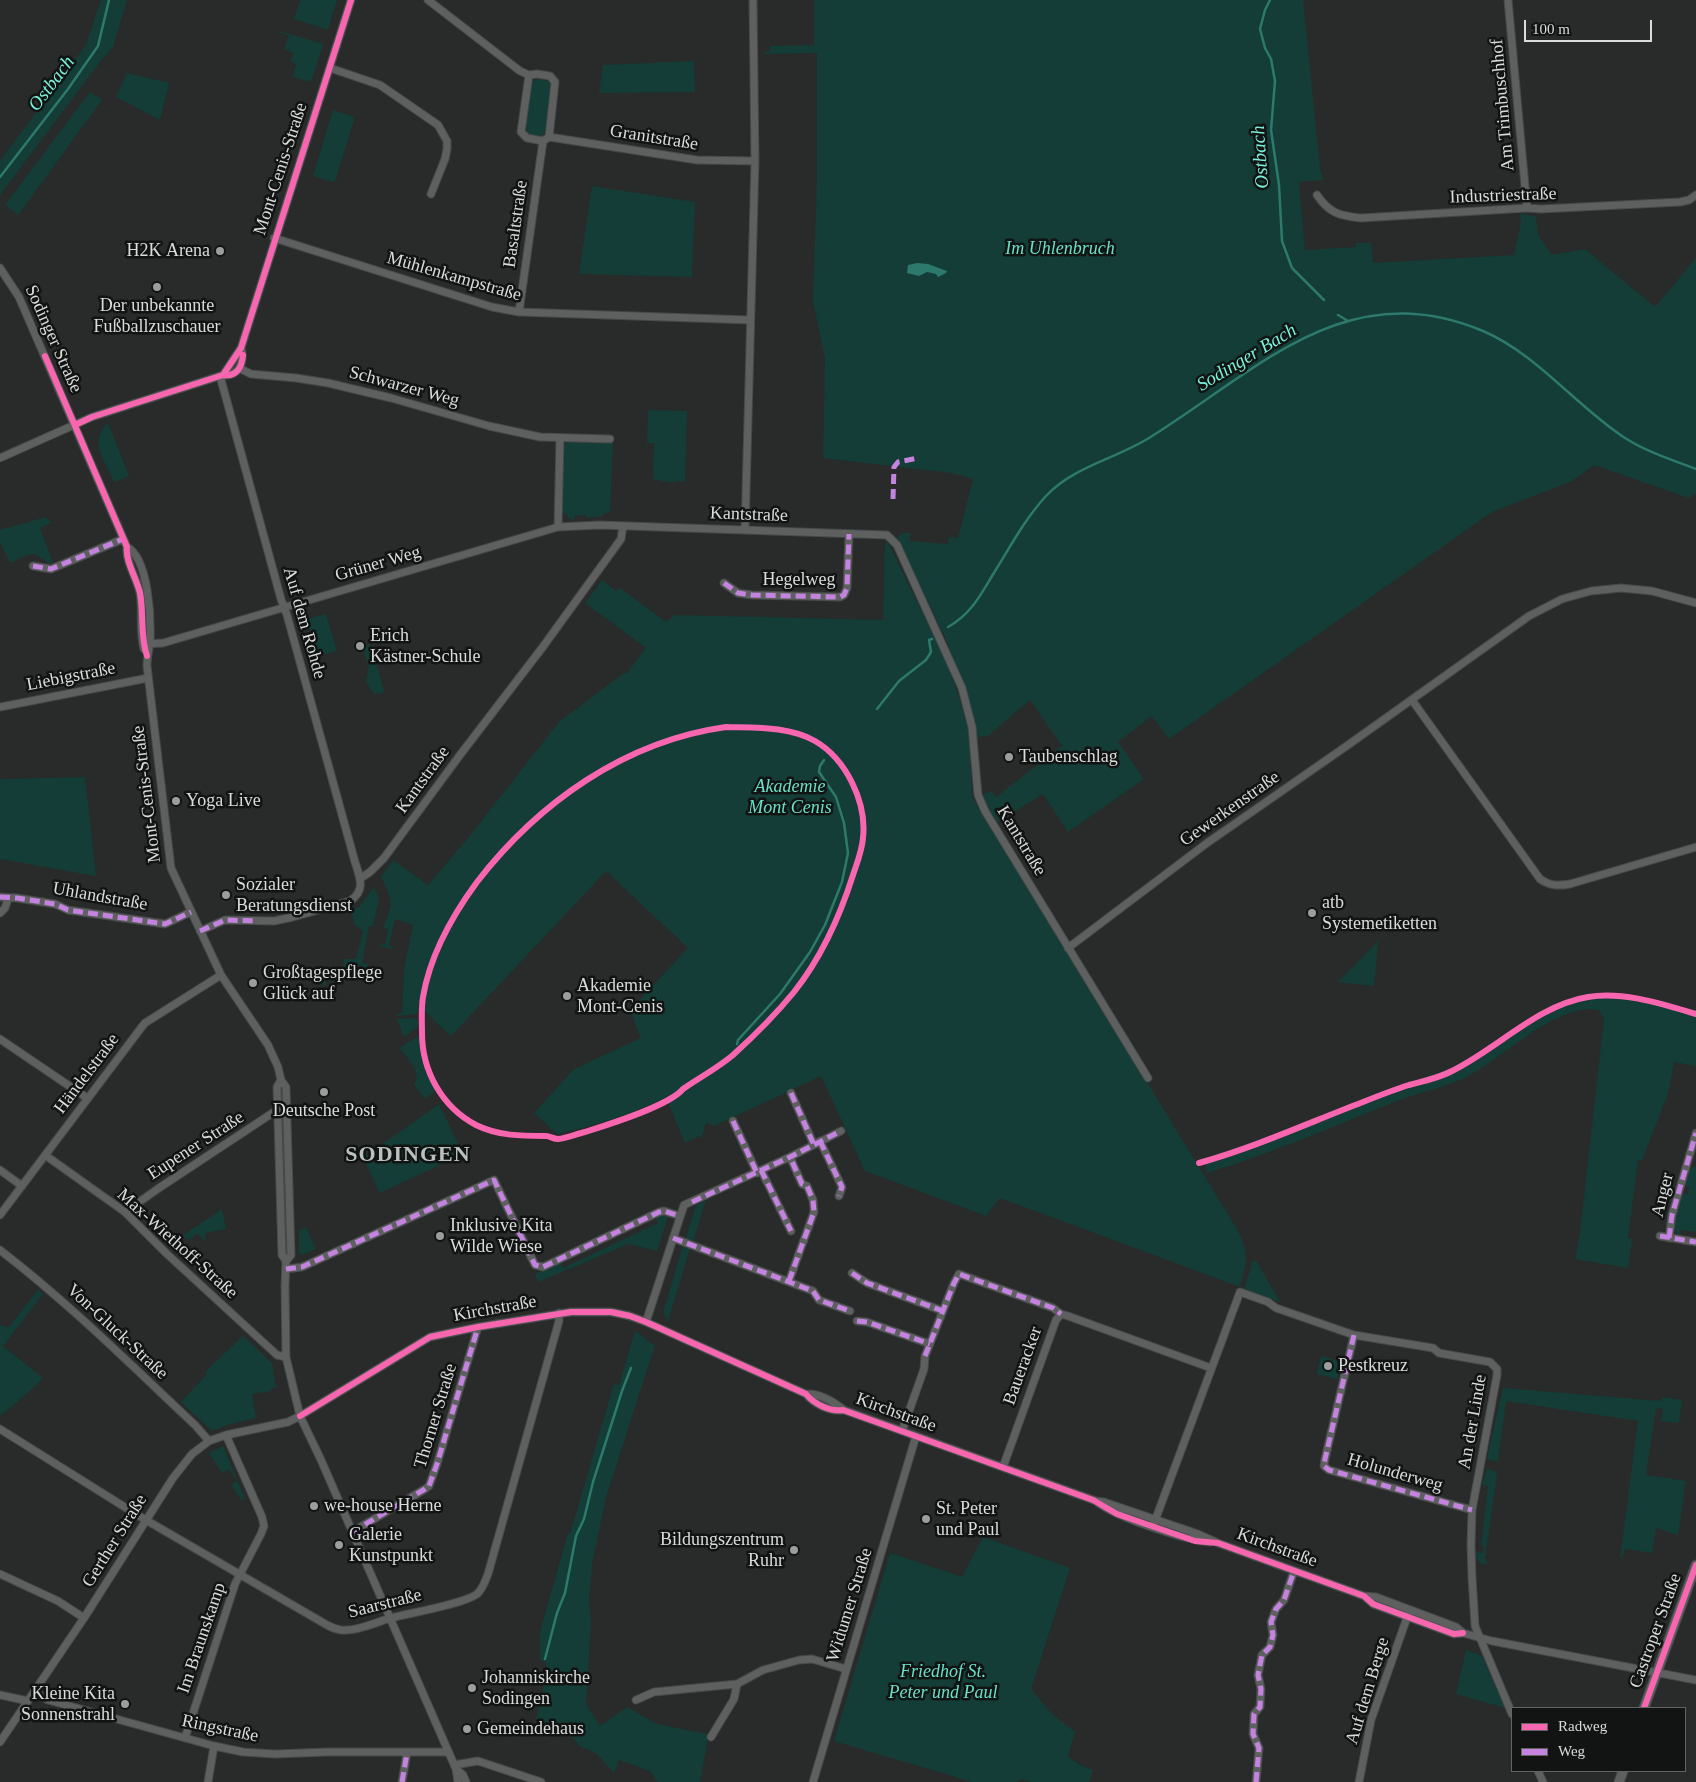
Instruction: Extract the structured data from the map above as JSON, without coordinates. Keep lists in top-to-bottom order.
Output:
{
  "streets": {
    "main road": ["Castroper Straße"],
    "street": [
      "Am Trimbuschhof",
      "Granitstraße",
      "Mont-Cenis-Straße",
      "Industriestraße",
      "Basaltstraße",
      "Mühlenkampstraße",
      "Sodinger Straße",
      "Schwarzer Weg",
      "Kantstraße",
      "Grüner Weg",
      "Hegelweg",
      "Auf dem Rohde",
      "Liebigstraße",
      "Gewerkenstraße",
      "Uhlandstraße",
      "Händelstraße",
      "Eupener Straße",
      "Anger",
      "Max-Wiethoff-Straße",
      "Kirchstraße",
      "Von-Gluck-Straße",
      "Baueracker",
      "Thorner Straße",
      "An der Linde",
      "Holunderweg",
      "Gerther Straße",
      "Saarstraße",
      "Widumer Straße",
      "Im Braunskamp",
      "Auf dem Berge",
      "Ringstraße"
    ]
  },
  "crossings": [
    ["Am Trimbuschhof", "Industriestraße"],
    ["Granitstraße", "Basaltstraße"],
    ["Mont-Cenis-Straße", "Mühlenkampstraße"],
    ["Mont-Cenis-Straße", "Sodinger Straße"],
    ["Mont-Cenis-Straße", "Schwarzer Weg"],
    ["Mont-Cenis-Straße", "Kantstraße"],
    ["Mont-Cenis-Straße", "Grüner Weg"],
    ["Mont-Cenis-Straße", "Auf dem Rohde"],
    ["Mont-Cenis-Straße", "Liebigstraße"],
    ["Mont-Cenis-Straße", "Uhlandstraße"],
    ["Mont-Cenis-Straße", "Händelstraße"],
    ["Mont-Cenis-Straße", "Eupener Straße"],
    ["Mont-Cenis-Straße", "Max-Wiethoff-Straße"],
    ["Mont-Cenis-Straße", "Kirchstraße"],
    ["Mont-Cenis-Straße", "Thorner Straße"],
    ["Mont-Cenis-Straße", "Gerther Straße"],
    ["Mont-Cenis-Straße", "Saarstraße"],
    ["Mont-Cenis-Straße", "Ringstraße"],
    ["Basaltstraße", "Mühlenkampstraße"],
    ["Kantstraße", "Grüner Weg"],
    ["Kantstraße", "Hegelweg"],
    ["Kantstraße", "Auf dem Rohde"],
    ["Kantstraße", "Gewerkenstraße"],
    ["Grüner Weg", "Auf dem Rohde"],
    ["Händelstraße", "Max-Wiethoff-Straße"],
    ["Eupener Straße", "Max-Wiethoff-Straße"],
    ["Kirchstraße", "Baueracker"],
    ["Kirchstraße", "Thorner Straße"],
    ["Kirchstraße", "An der Linde"],
    ["Kirchstraße", "Gerther Straße"],
    ["Kirchstraße", "Saarstraße"],
    ["Kirchstraße", "Widumer Straße"],
    ["Kirchstraße", "Castroper Straße"],
    ["Kirchstraße", "Auf dem Berge"],
    ["Von-Gluck-Straße", "Gerther Straße"],
    ["Baueracker", "An der Linde"],
    ["An der Linde", "Holunderweg"],
    ["Gerther Straße", "Saarstraße"],
    ["Gerther Straße", "Im Braunskamp"],
    ["Gerther Straße", "Ringstraße"],
    ["Saarstraße", "Im Braunskamp"],
    ["Im Braunskamp", "Ringstraße"]
  ],
  "districts": ["SODINGEN"],
  "water": ["Ostbach", "Sodinger Bach"],
  "parks": ["Im Uhlenbruch", "Akademie Mont Cenis", "Friedhof St. Peter und Paul"],
  "places": [
    "H2K Arena",
    "Der unbekannte Fußballzuschauer",
    "Erich Kästner-Schule",
    "Taubenschlag",
    "Yoga Live",
    "Sozialer Beratungsdienst",
    "atb Systemetiketten",
    "Großtagespflege Glück auf",
    "Akademie Mont-Cenis",
    "Deutsche Post",
    "Inklusive Kita Wilde Wiese",
    "Pestkreuz",
    "we-house Herne",
    "St. Peter und Paul",
    "Galerie Kunstpunkt",
    "Bildungszentrum Ruhr",
    "Johanniskirche Sodingen",
    "Kleine Kita Sonnenstrahl",
    "Gemeindehaus"
  ],
  "legend": ["Radweg", "Weg"],
  "scale_bar": "100 m"
}
